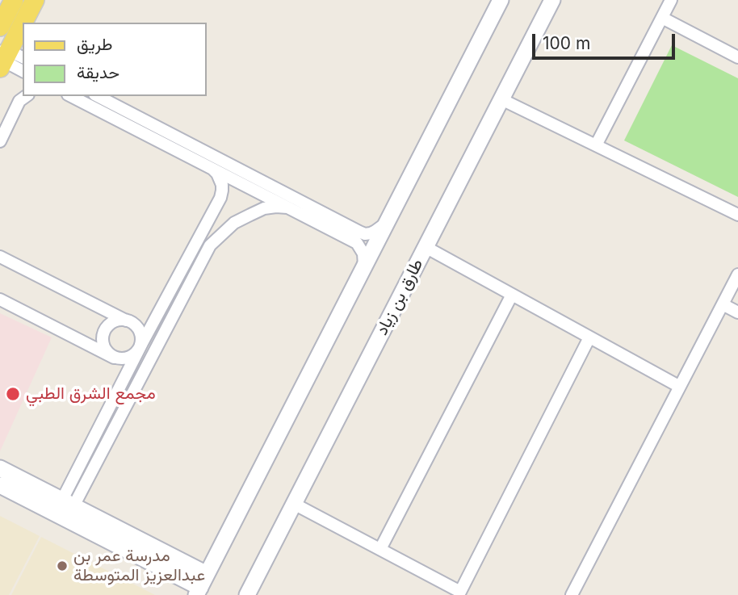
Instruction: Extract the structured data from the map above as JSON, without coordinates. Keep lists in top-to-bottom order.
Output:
{
  "streets": {
    "street": ["طارق بن زياد"]
  },
  "places": ["مجمع الشرق الطبي", "مدرسة عمر بن عبدالعزيز المتوسطة"],
  "legend": ["طريق", "حديقة"],
  "scale_bar": "100 m"
}
